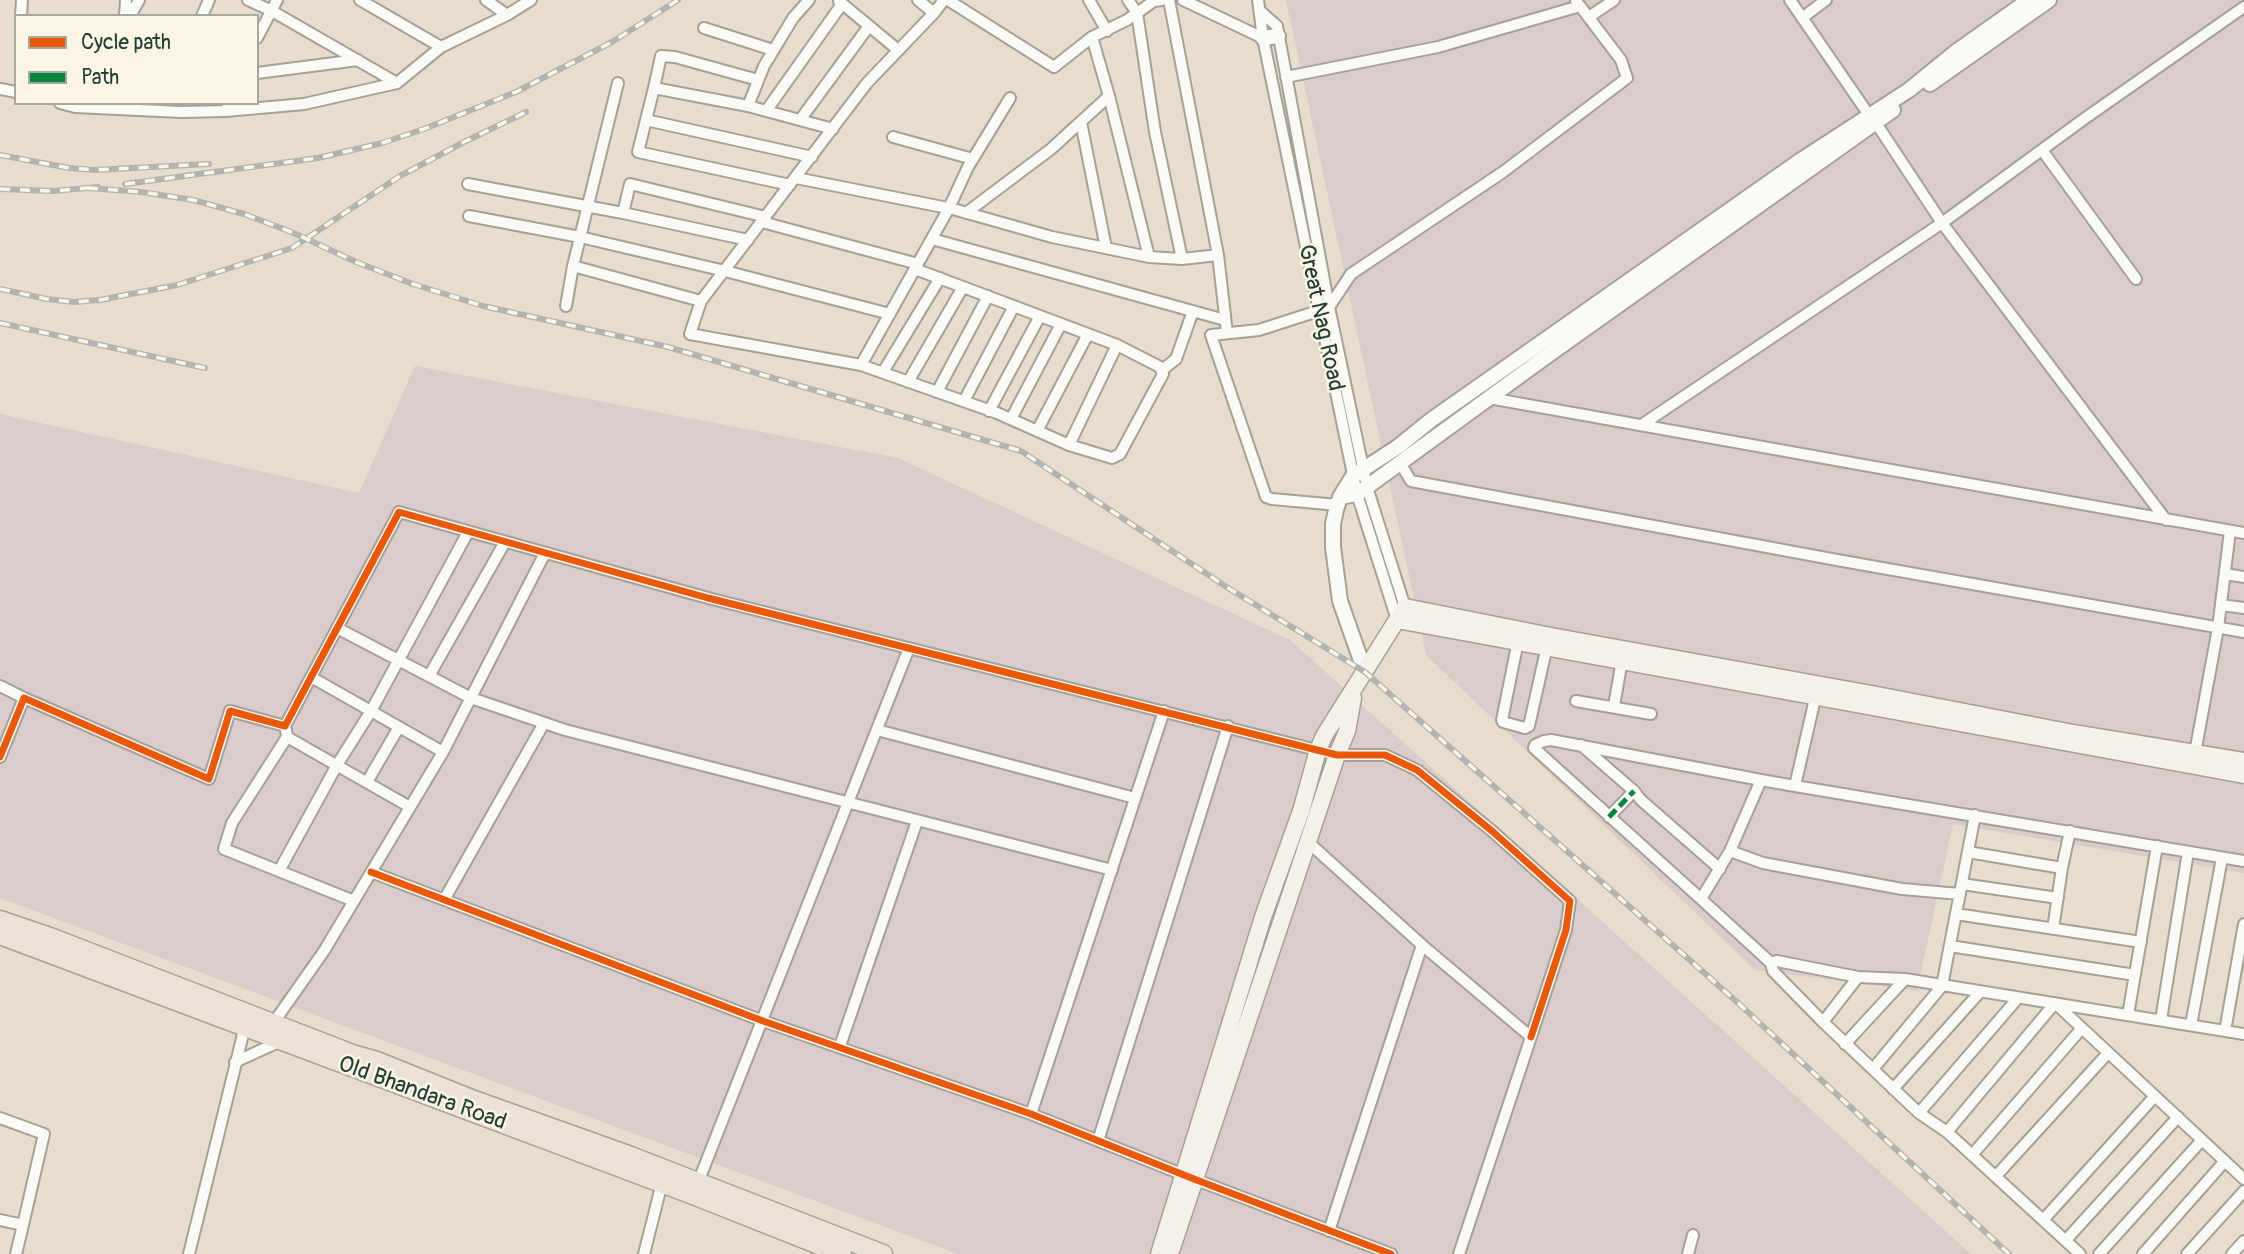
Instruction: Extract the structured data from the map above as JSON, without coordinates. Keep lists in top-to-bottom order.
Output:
{
  "streets": {
    "highway": ["Old Bhandara Road"],
    "street": ["Great Nag Road"]
  },
  "legend": ["Cycle path", "Path"]
}
